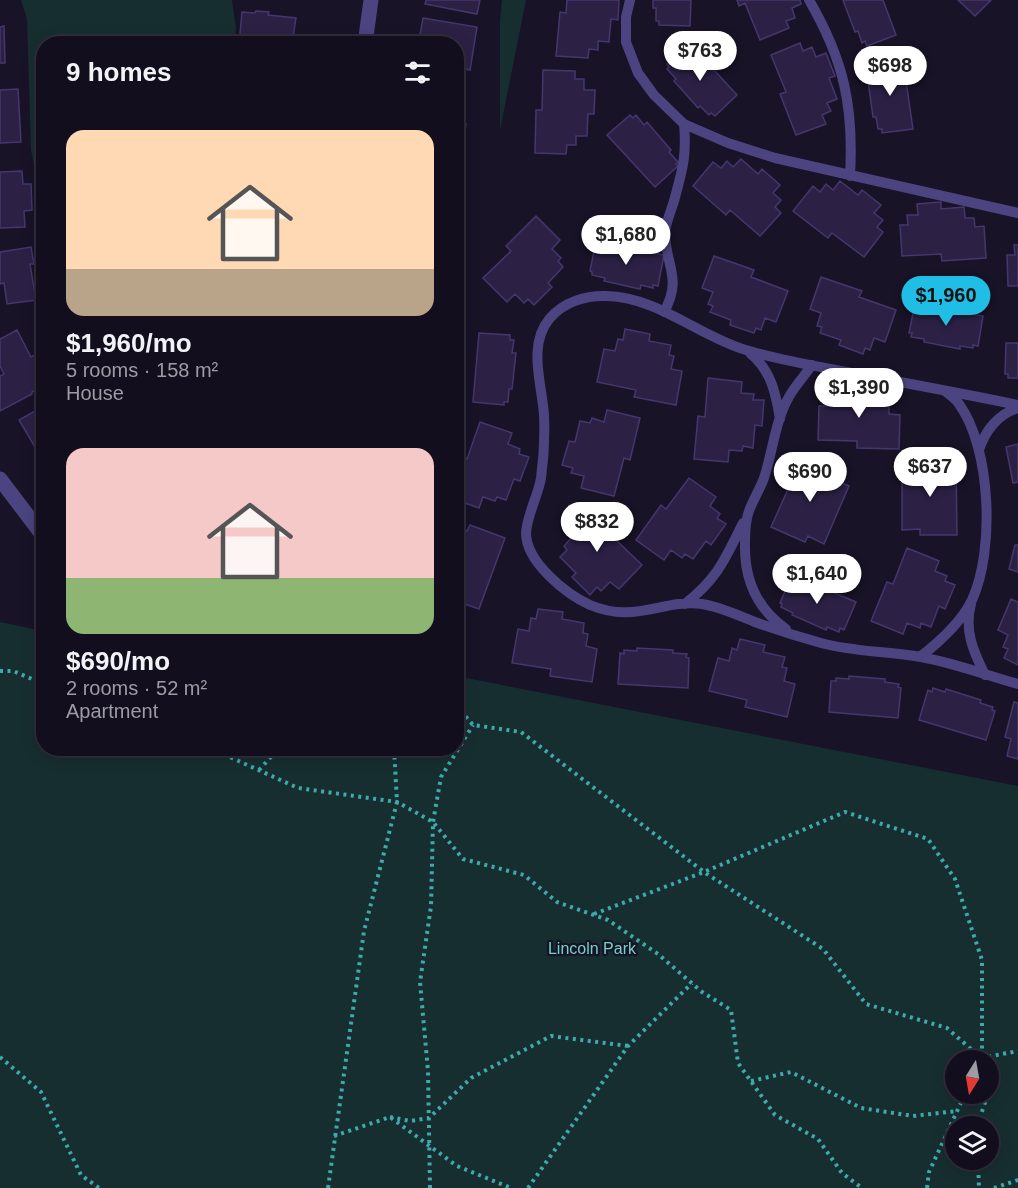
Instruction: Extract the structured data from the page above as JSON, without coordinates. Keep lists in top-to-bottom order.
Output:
{
  "parks": ["Lincoln Park"],
  "north": "bottom",
  "page": {
    "price": [
      "$763",
      "$698",
      "$1,680",
      "$1,960",
      "$1,390",
      "$637",
      "$690",
      "$832",
      "$1,640"
    ],
    "heading": "9 homes",
    "list": [
      {
        "name": "$1,960/mo",
        "note": "5 rooms · 158 m² · House"
      },
      {
        "name": "$690/mo",
        "note": "2 rooms · 52 m² · Apartment"
      }
    ]
  }
}
